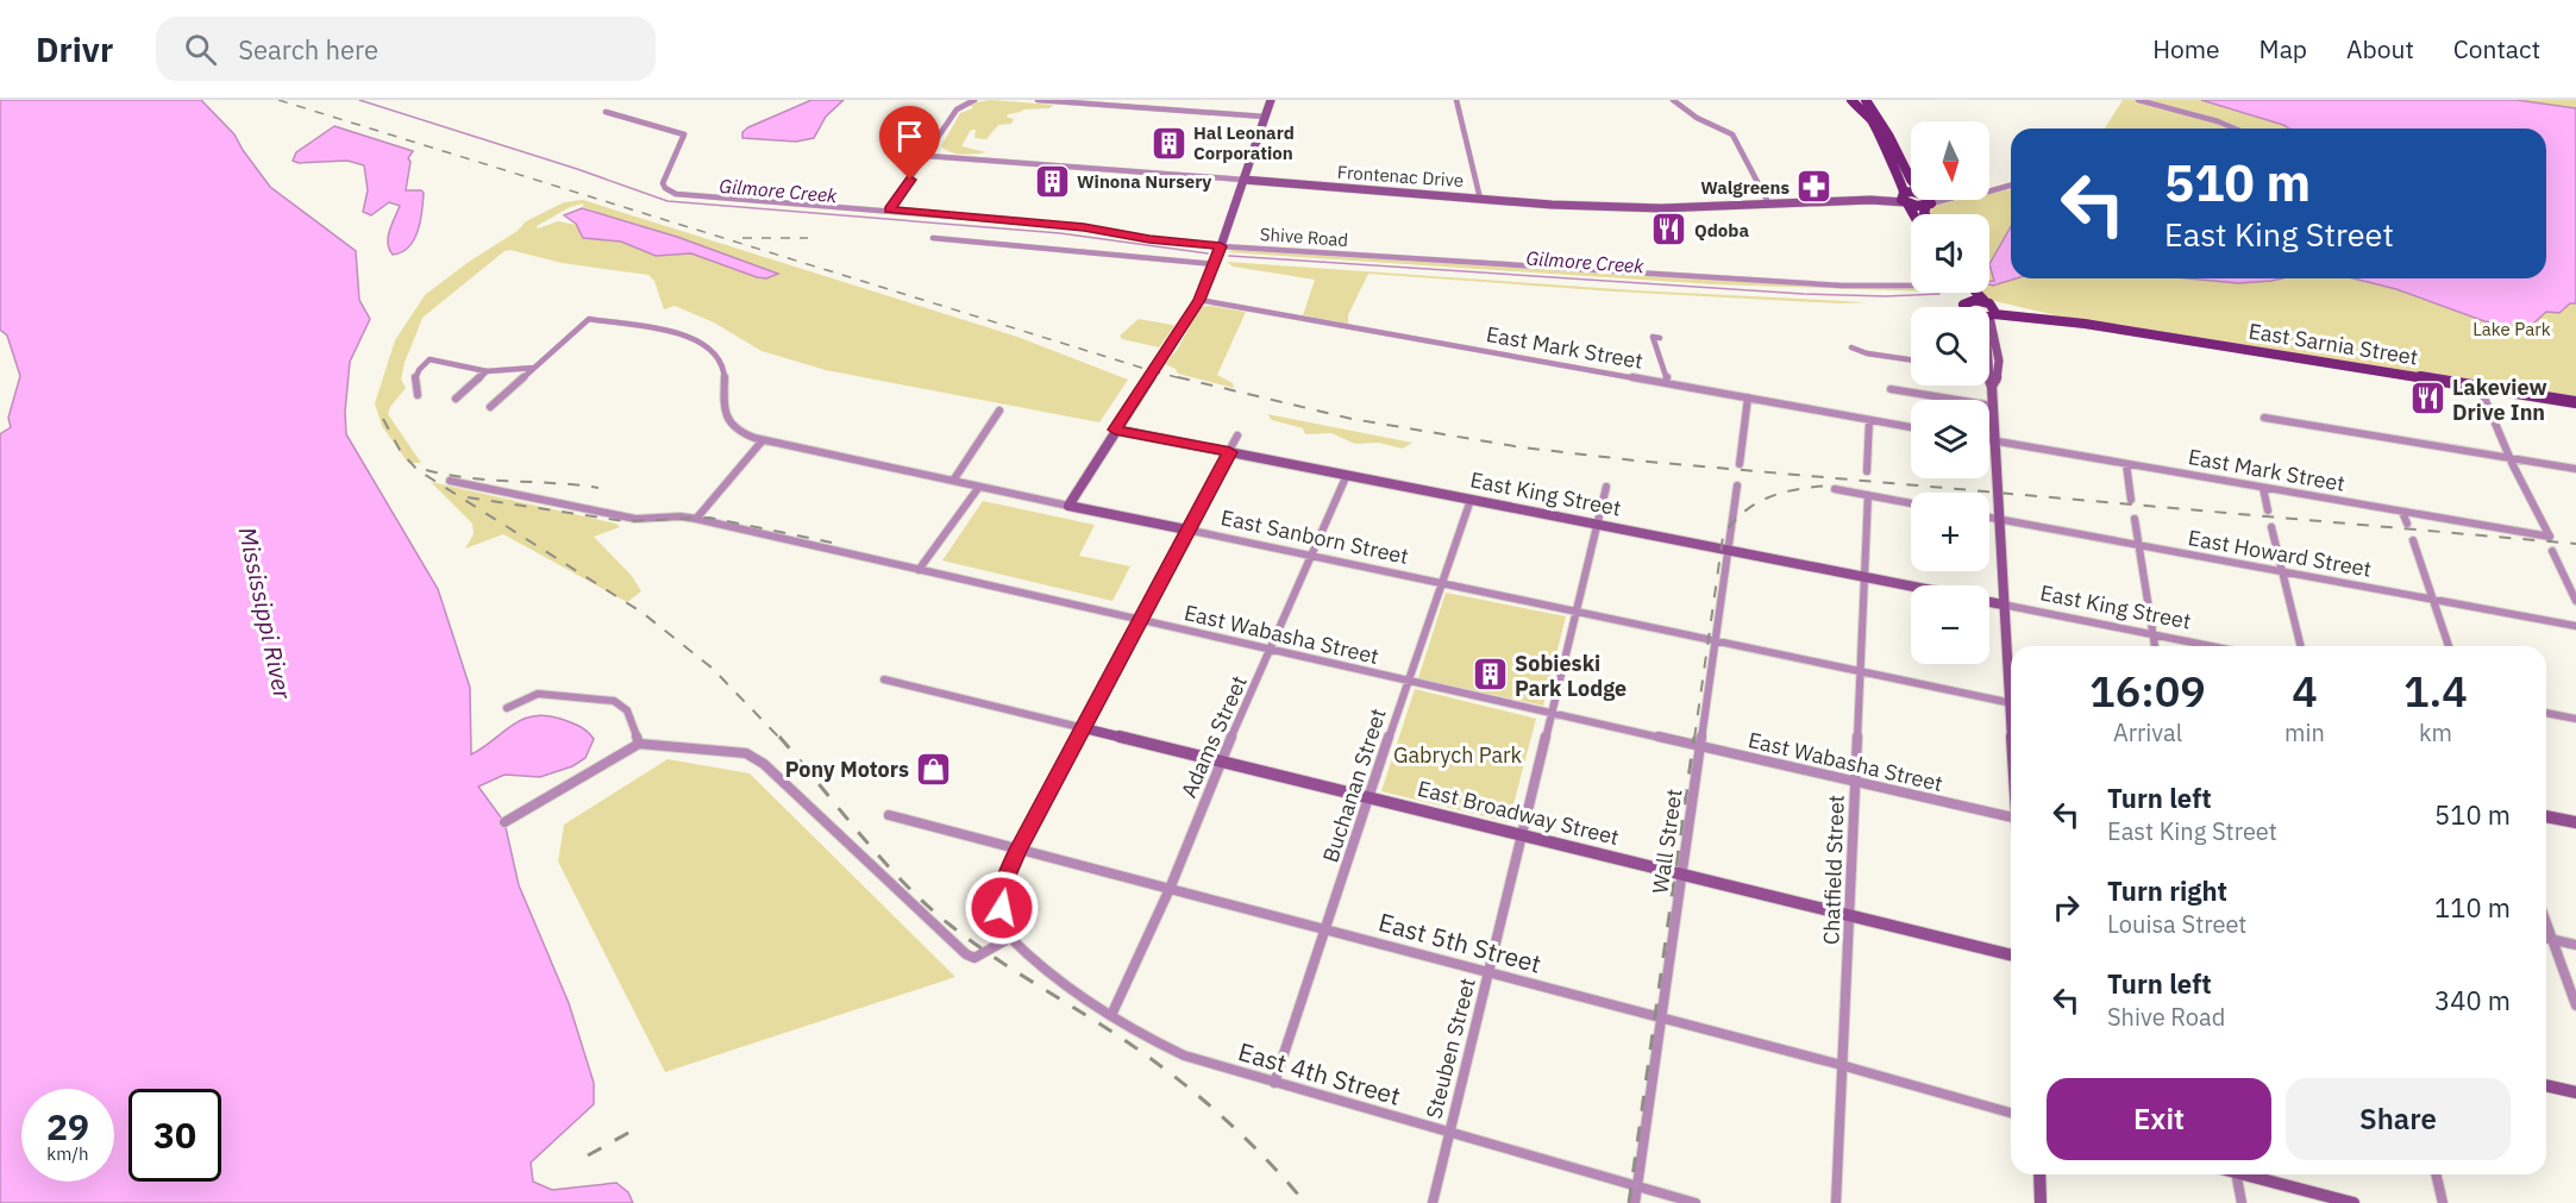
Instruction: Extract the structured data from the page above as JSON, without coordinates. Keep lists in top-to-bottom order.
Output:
{
  "streets": {
    "main road": ["East Sarnia Street"],
    "street": [
      "Frontenac Drive",
      "Shive Road",
      "East Mark Street",
      "East King Street",
      "East Sanborn Street",
      "East Howard Street",
      "East Wabasha Street",
      "Adams Street",
      "Buchanan Street",
      "East Broadway Street",
      "Wall Street",
      "Chatfield Street",
      "East 5th Street",
      "Steuben Street",
      "East 4th Street"
    ]
  },
  "crossings": [
    ["East King Street", "Adams Street"],
    ["East King Street", "Buchanan Street"],
    ["East King Street", "Wall Street"],
    ["East King Street", "Chatfield Street"],
    ["East King Street", "Steuben Street"],
    ["East Sanborn Street", "Adams Street"],
    ["East Sanborn Street", "Buchanan Street"],
    ["East Sanborn Street", "Wall Street"],
    ["East Sanborn Street", "Chatfield Street"],
    ["East Sanborn Street", "Steuben Street"],
    ["East Wabasha Street", "Adams Street"],
    ["East Wabasha Street", "Buchanan Street"],
    ["East Wabasha Street", "Wall Street"],
    ["East Wabasha Street", "Chatfield Street"],
    ["East Wabasha Street", "Steuben Street"],
    ["Adams Street", "East Broadway Street"],
    ["Adams Street", "East 5th Street"],
    ["Adams Street", "East 4th Street"],
    ["Buchanan Street", "East Broadway Street"],
    ["Buchanan Street", "East 5th Street"],
    ["Buchanan Street", "East 4th Street"],
    ["East Broadway Street", "Wall Street"],
    ["East Broadway Street", "Chatfield Street"],
    ["East Broadway Street", "Steuben Street"],
    ["Wall Street", "East 5th Street"],
    ["Wall Street", "East 4th Street"],
    ["Chatfield Street", "East 5th Street"],
    ["East 5th Street", "Steuben Street"],
    ["Steuben Street", "East 4th Street"]
  ],
  "water": ["Gilmore Creek", "Mississippi River"],
  "parks": ["Lake Park", "Gabrych Park"],
  "places": {
    "building": ["Hal Leonard Corporation", "Winona Nursery", "Sobieski Park Lodge"],
    "pharmacy": ["Walgreens"],
    "restaurant": ["Qdoba", "Lakeview Drive Inn"],
    "shop": ["Pony Motors"]
  },
  "north": "bottom",
  "page": {
    "header": "Drivr",
    "search": "Search here",
    "nav": [
      "Home",
      "Map",
      "About",
      "Contact"
    ],
    "map_buttons": ["+", "−"],
    "turn": ["510 m", "East King Street"],
    "eta": [
      "16:09",
      "Arrival",
      "4",
      "min",
      "1.4",
      "km"
    ],
    "list": [
      {
        "name": "Turn left",
        "note": "East King Street",
        "value": "510 m"
      },
      {
        "name": "Turn right",
        "note": "Louisa Street",
        "value": "110 m"
      },
      {
        "name": "Turn left",
        "note": "Shive Road",
        "value": "340 m"
      }
    ],
    "buttons": ["Exit", "Share"],
    "speed": "29 km/h",
    "limit": "30"
  }
}
